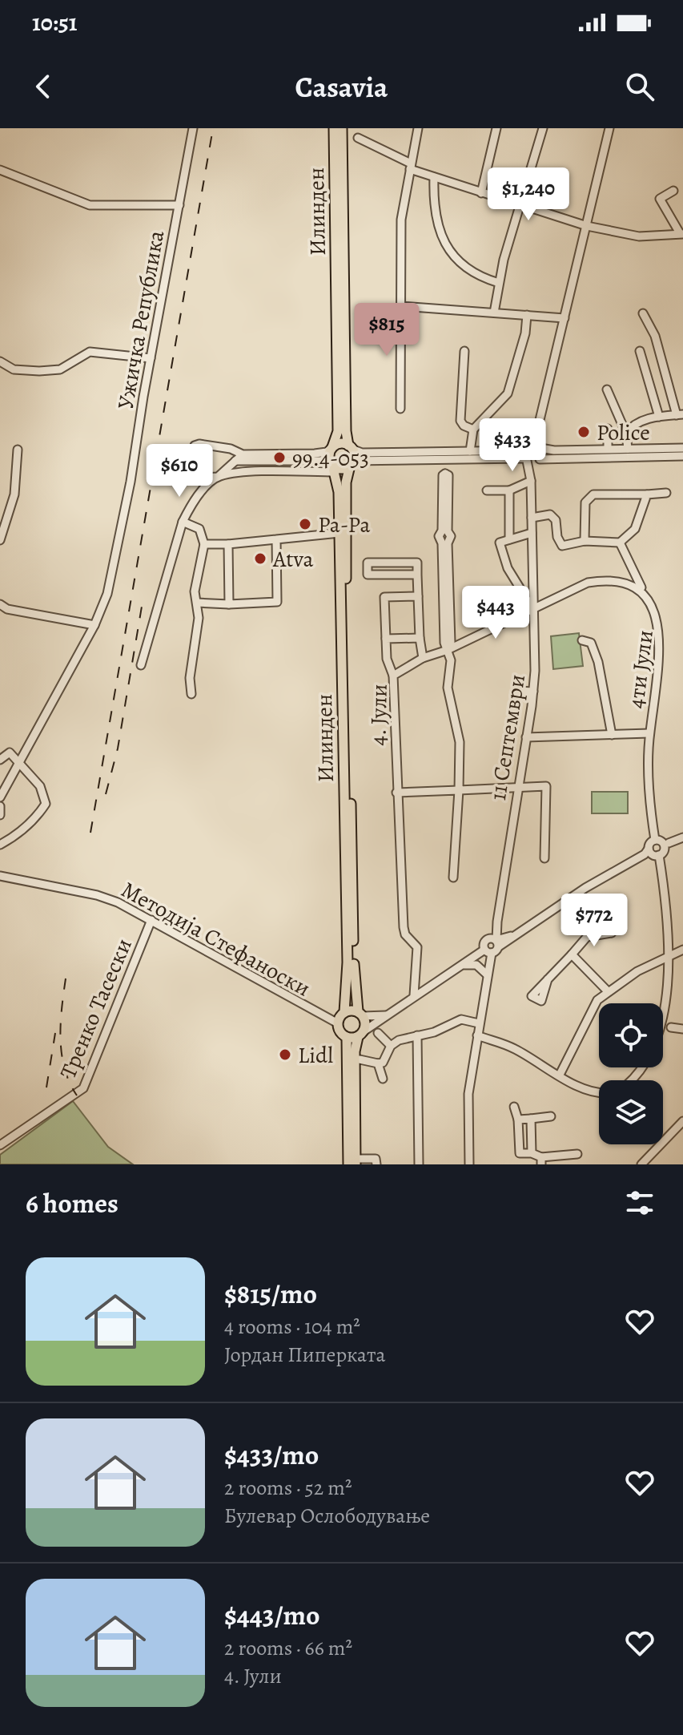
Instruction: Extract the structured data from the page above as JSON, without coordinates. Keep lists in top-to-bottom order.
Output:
{
  "streets": {
    "main road": ["Илинден"],
    "street": [
      "Ужичка Република",
      "4ти Јули",
      "4. Јули",
      "11 Септември",
      "Методија Стефаноски",
      "Тренко Тасески"
    ]
  },
  "crossings": [
    ["Илинден", "Методија Стефаноски"],
    ["4. Јули", "11 Септември"],
    ["Методија Стефаноски", "Тренко Тасески"]
  ],
  "places": [
    "Police",
    "99.4-053",
    "Ра-Ра",
    "Atva",
    "Lidl"
  ],
  "page": {
    "status": "10:51",
    "header": "Casavia",
    "price": [
      "$1,240",
      "$815",
      "$433",
      "$610",
      "$443",
      "$772"
    ],
    "heading": "6 homes",
    "list": [
      {
        "name": "$815/mo",
        "note": "4 rooms · 104 m² · Јордан Пиперката"
      },
      {
        "name": "$433/mo",
        "note": "2 rooms · 52 m² · Булевар Ослободување"
      },
      {
        "name": "$443/mo",
        "note": "2 rooms · 66 m² · 4. Јули"
      }
    ]
  }
}
